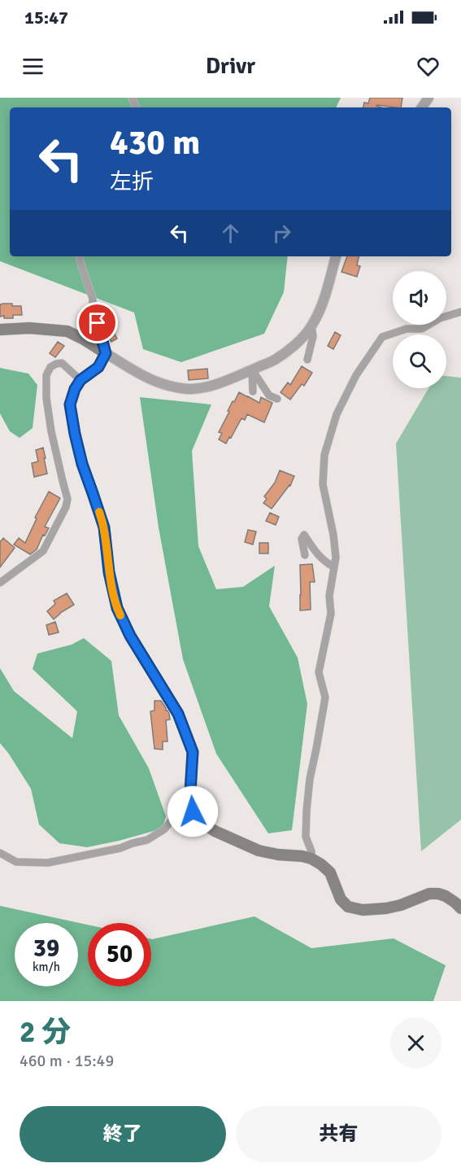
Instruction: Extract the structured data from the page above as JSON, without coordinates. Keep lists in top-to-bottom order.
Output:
{
  "page": {
    "status": "15:47",
    "header": "Drivr",
    "turn": ["430 m", "左折"],
    "speed": "39 km/h",
    "limit": "50",
    "heading": ["2 分", "460 m · 15:49"],
    "buttons": ["終了", "共有"]
  }
}
